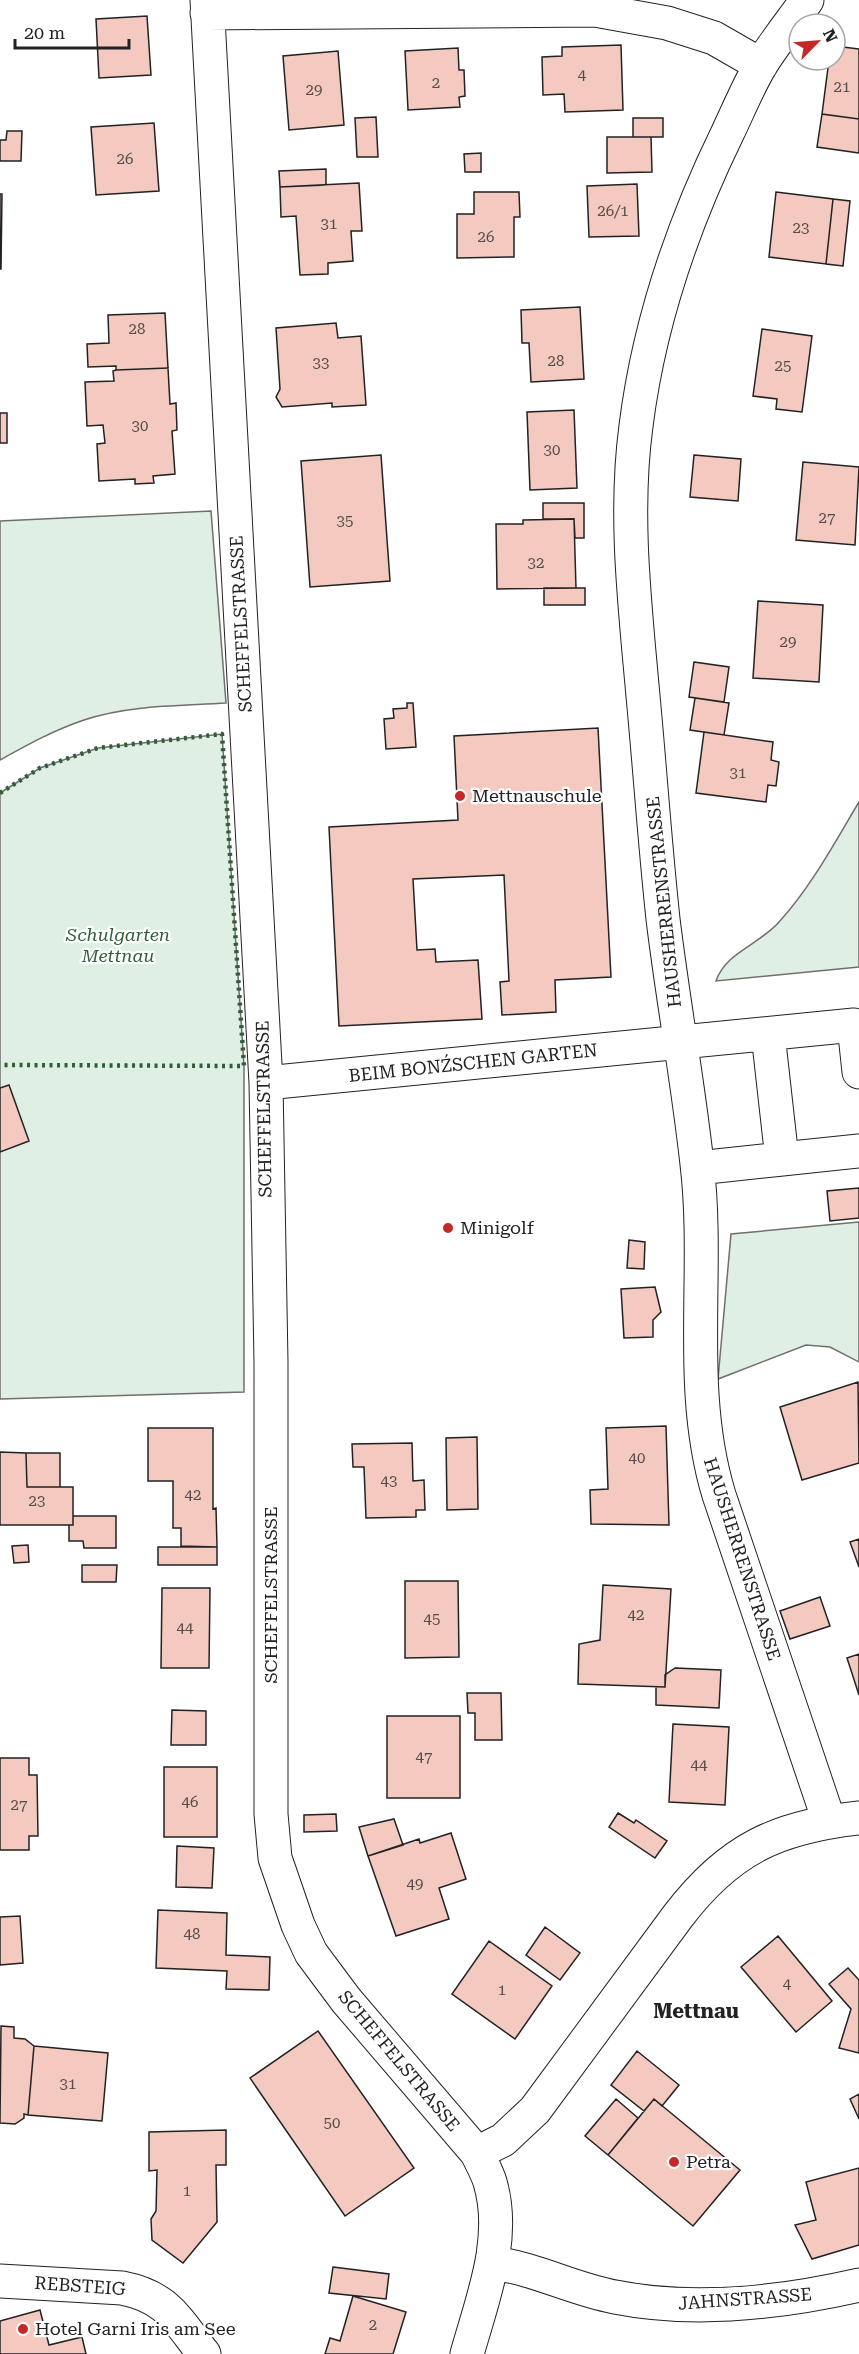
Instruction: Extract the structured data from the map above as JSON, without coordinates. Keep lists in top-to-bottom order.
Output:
{
  "streets": {
    "street": [
      "SCHEFFELSTRASSE",
      "HAUSHERRENSTRASSE",
      "BEIM BONZ´SCHEN GARTEN",
      "REBSTEIG",
      "JAHNSTRASSE"
    ]
  },
  "crossings": [
    ["SCHEFFELSTRASSE", "BEIM BONZ´SCHEN GARTEN"],
    ["SCHEFFELSTRASSE", "JAHNSTRASSE"],
    ["HAUSHERRENSTRASSE", "BEIM BONZ´SCHEN GARTEN"]
  ],
  "districts": ["Mettnau"],
  "parks": ["Schulgarten Mettnau"],
  "places": [
    "Mettnauschule",
    "Minigolf",
    "Petra",
    "Hotel Garni Iris am See"
  ],
  "house_numbers": [
    "4",
    "2",
    "21",
    "29",
    "26",
    "26/1",
    "31",
    "23",
    "26",
    "28",
    "28",
    "33",
    "25",
    "30",
    "30",
    "27",
    "35",
    "32",
    "29",
    "31",
    "40",
    "43",
    "42",
    "23",
    "42",
    "45",
    "44",
    "47",
    "44",
    "46",
    "27",
    "49",
    "48",
    "4",
    "1",
    "31",
    "50",
    "1",
    "2"
  ],
  "scale_bar": "20 m",
  "north": "top right"
}
